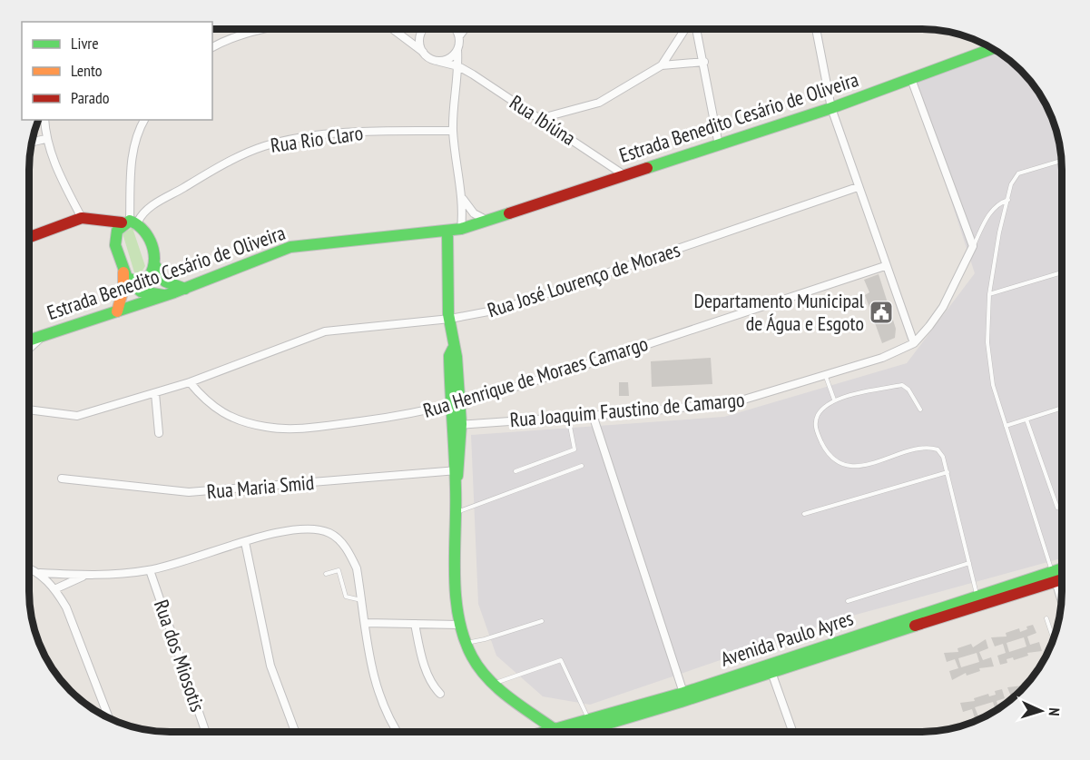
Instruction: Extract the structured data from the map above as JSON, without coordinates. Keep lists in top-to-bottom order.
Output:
{
  "streets": {
    "main road": ["Estrada Benedito Cesário de Oliveira", "Avenida Paulo Ayres"],
    "street": [
      "Rua Ibiúna",
      "Rua Rio Claro",
      "Rua José Lourenço de Moraes",
      "Rua Henrique de Moraes Camargo",
      "Rua Joaquim Faustino de Camargo",
      "Rua Maria Smid",
      "Rua dos Miosotis"
    ]
  },
  "crossings": [
    ["Estrada Benedito Cesário de Oliveira", "Rua Ibiúna"],
    ["Rua José Lourenço de Moraes", "Rua Henrique de Moraes Camargo"]
  ],
  "places": {
    "public building": ["Departamento Municipal de Água e Esgoto"]
  },
  "legend": ["Livre", "Lento", "Parado"],
  "north": "right"
}
